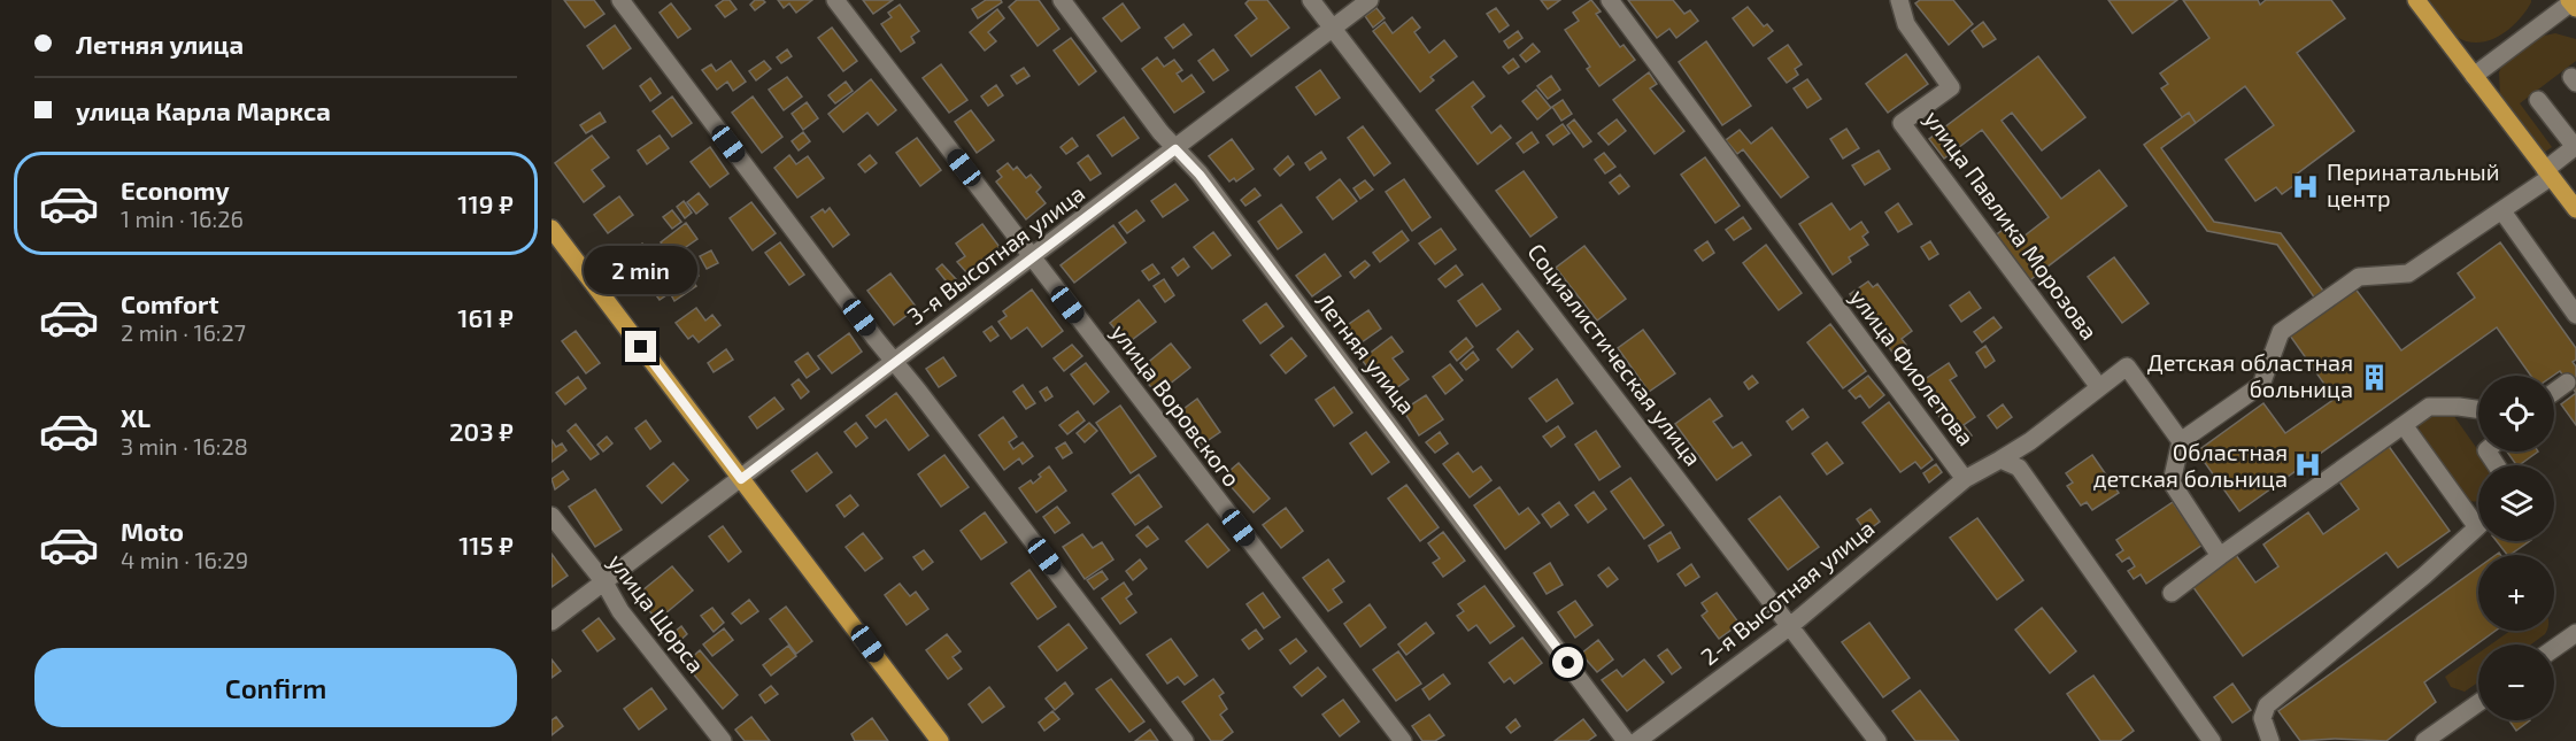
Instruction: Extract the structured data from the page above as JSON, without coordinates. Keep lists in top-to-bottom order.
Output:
{
  "streets": {
    "street": [
      "улица Павлика Морозова",
      "3-я Высотная улица",
      "Летняя улица",
      "Социалистическая улица",
      "улица Фиолетова",
      "улица Воровского",
      "2-я Высотная улица",
      "улица Щорса"
    ]
  },
  "crossings": [
    ["3-я Высотная улица", "Летняя улица"],
    ["3-я Высотная улица", "Социалистическая улица"],
    ["3-я Высотная улица", "улица Воровского"],
    ["3-я Высотная улица", "улица Щорса"],
    ["Социалистическая улица", "2-я Высотная улица"],
    ["улица Фиолетова", "2-я Высотная улица"]
  ],
  "places": {
    "hospital": ["Перинатальный центр", "Областная детская больница"],
    "building": ["Детская областная больница"]
  },
  "page": {
    "banner": ["Летняя улица", "улица Карла Маркса"],
    "list": [
      {
        "name": "Economy",
        "note": "1 min · 16:26",
        "value": "119 ₽"
      },
      {
        "name": "Comfort",
        "note": "2 min · 16:27",
        "value": "161 ₽"
      },
      {
        "name": "XL",
        "note": "3 min · 16:28",
        "value": "203 ₽"
      },
      {
        "name": "Moto",
        "note": "4 min · 16:29",
        "value": "115 ₽"
      }
    ],
    "bubble": "2 min",
    "map_buttons": ["+", "−"],
    "buttons": "Confirm"
  }
}
